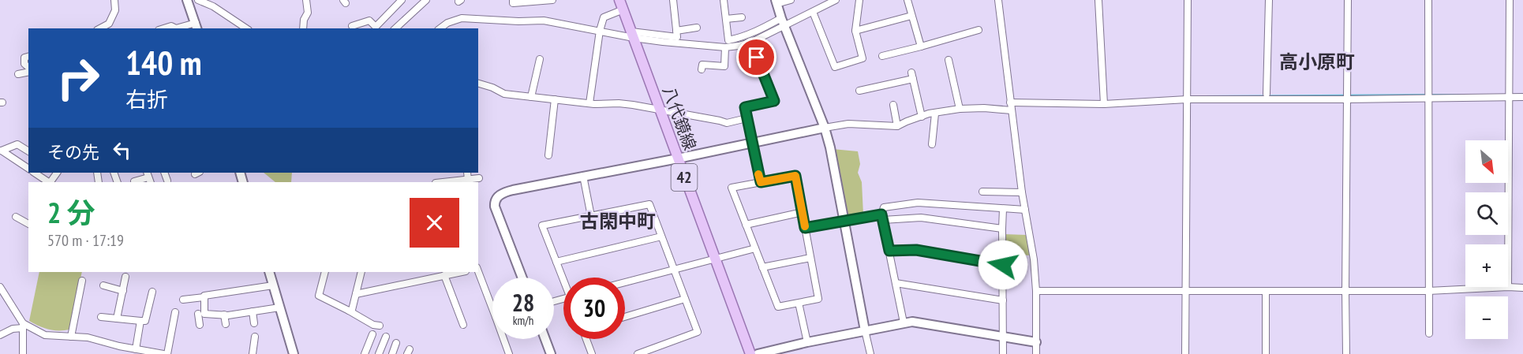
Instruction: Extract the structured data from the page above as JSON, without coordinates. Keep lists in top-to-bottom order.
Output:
{
  "streets": {
    "main road": ["八代鏡線", "42"]
  },
  "districts": ["高小原町", "古閑中町"],
  "north": "bottom right",
  "page": {
    "turn": ["140 m", "右折"],
    "then": "その先",
    "map_buttons": ["+", "−"],
    "heading": ["2 分", "570 m · 17:19"],
    "speed": "28 km/h",
    "limit": "30"
  }
}
